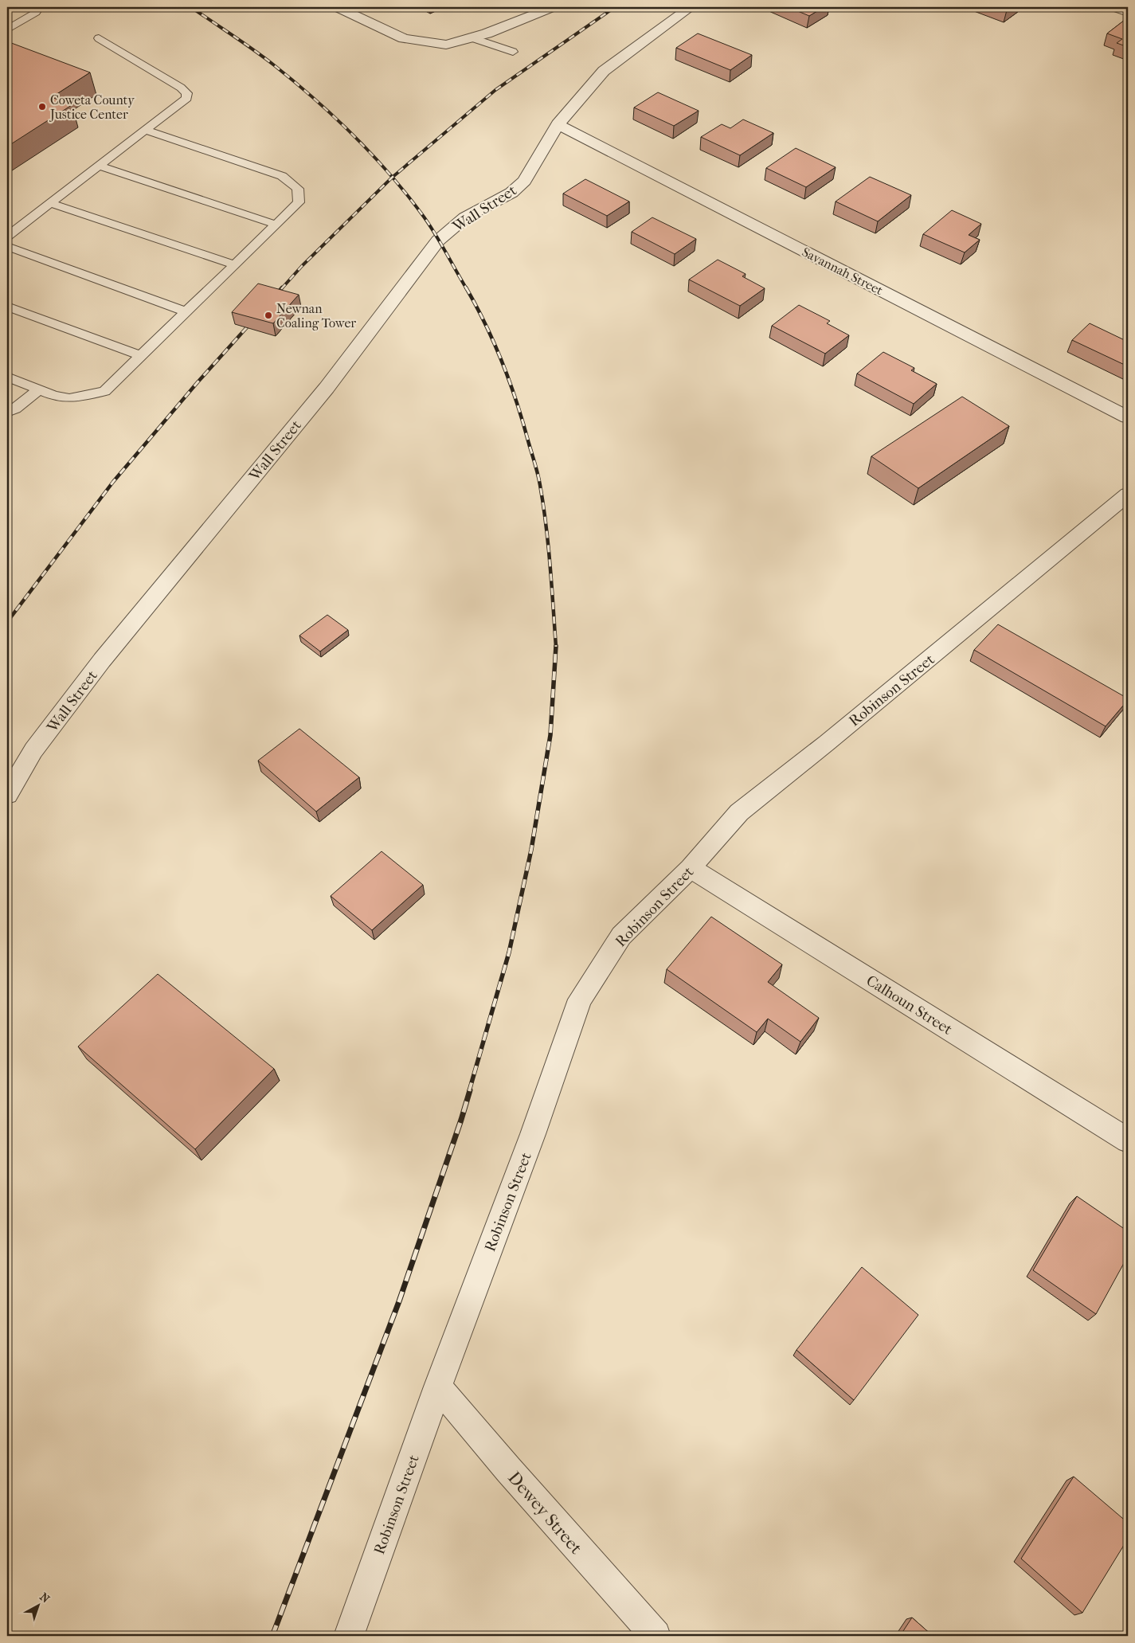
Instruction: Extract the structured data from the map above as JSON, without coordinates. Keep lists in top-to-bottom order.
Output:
{
  "streets": {
    "street": [
      "Wall Street",
      "Savannah Street",
      "Robinson Street",
      "Calhoun Street",
      "Dewey Street"
    ]
  },
  "crossings": [
    ["Wall Street", "Savannah Street"],
    ["Robinson Street", "Calhoun Street"],
    ["Robinson Street", "Dewey Street"]
  ],
  "places": ["Coweta County Justice Center", "Newnan Coaling Tower"],
  "north": "top right"
}
